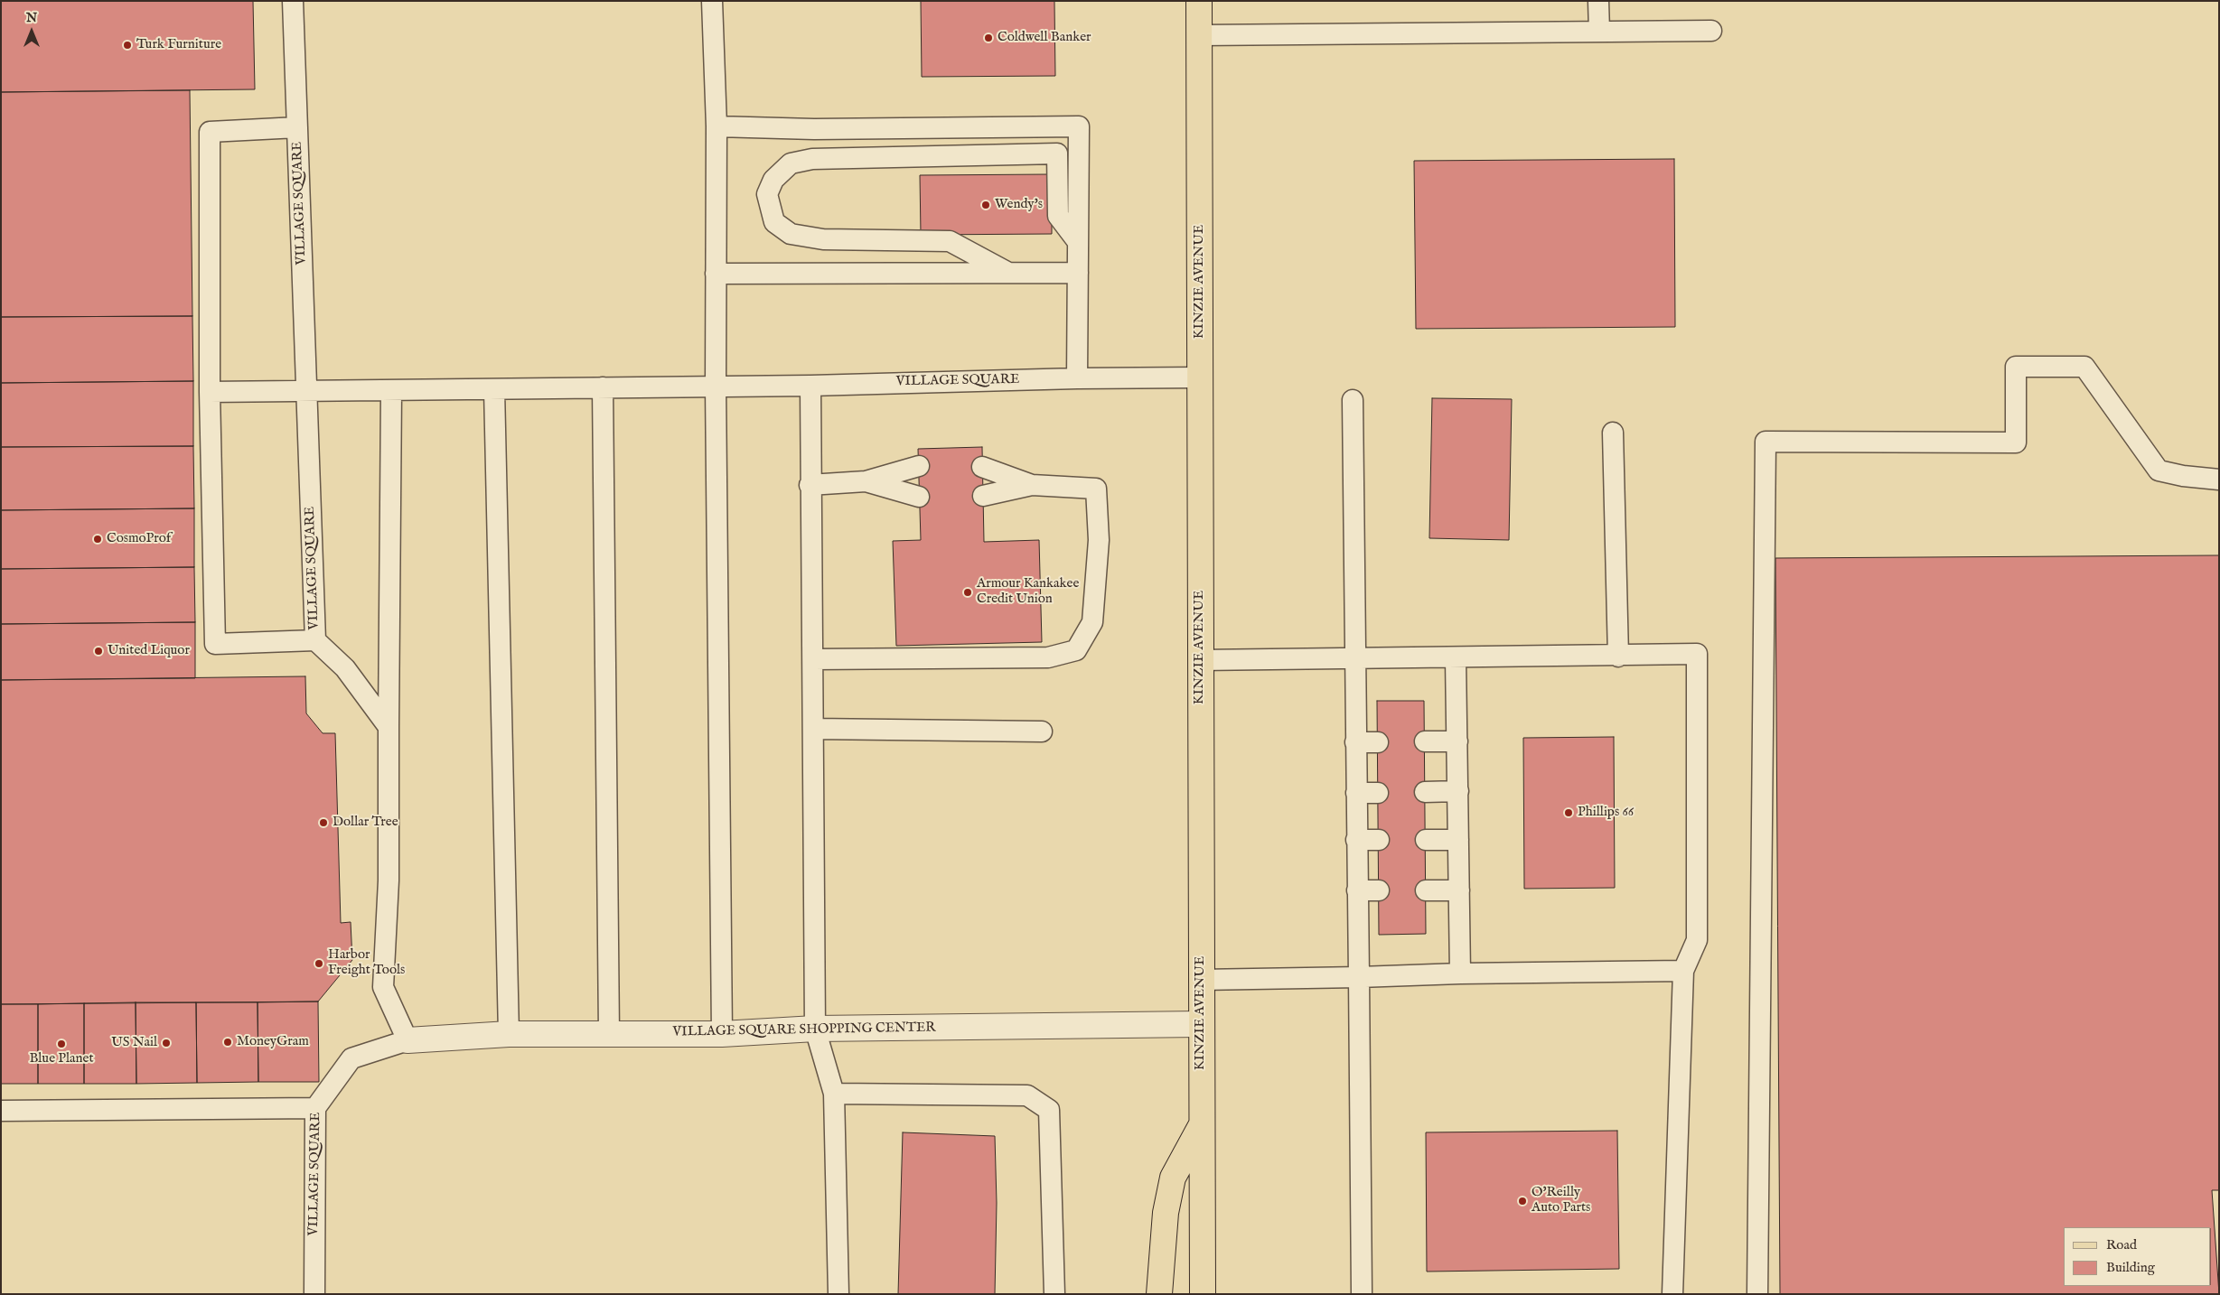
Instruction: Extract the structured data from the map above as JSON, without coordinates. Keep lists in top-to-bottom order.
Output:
{
  "streets": {
    "main road": ["KINZIE AVENUE"],
    "street": ["VILLAGE SQUARE SHOPPING CENTER"],
    "lane": ["VILLAGE SQUARE"]
  },
  "crossings": [
    ["VILLAGE SQUARE", "KINZIE AVENUE"],
    ["VILLAGE SQUARE", "VILLAGE SQUARE SHOPPING CENTER"],
    ["KINZIE AVENUE", "VILLAGE SQUARE SHOPPING CENTER"]
  ],
  "places": [
    "Coldwell Banker",
    "Turk Furniture",
    "Wendy's",
    "CosmoProf",
    "Armour Kankakee Credit Union",
    "United Liquor",
    "Phillips 66",
    "Dollar Tree",
    "Harbor Freight Tools",
    "MoneyGram",
    "US Nail",
    "Blue Planet",
    "O'Reilly Auto Parts"
  ],
  "legend": ["Road", "Building"],
  "north": "top"
}
